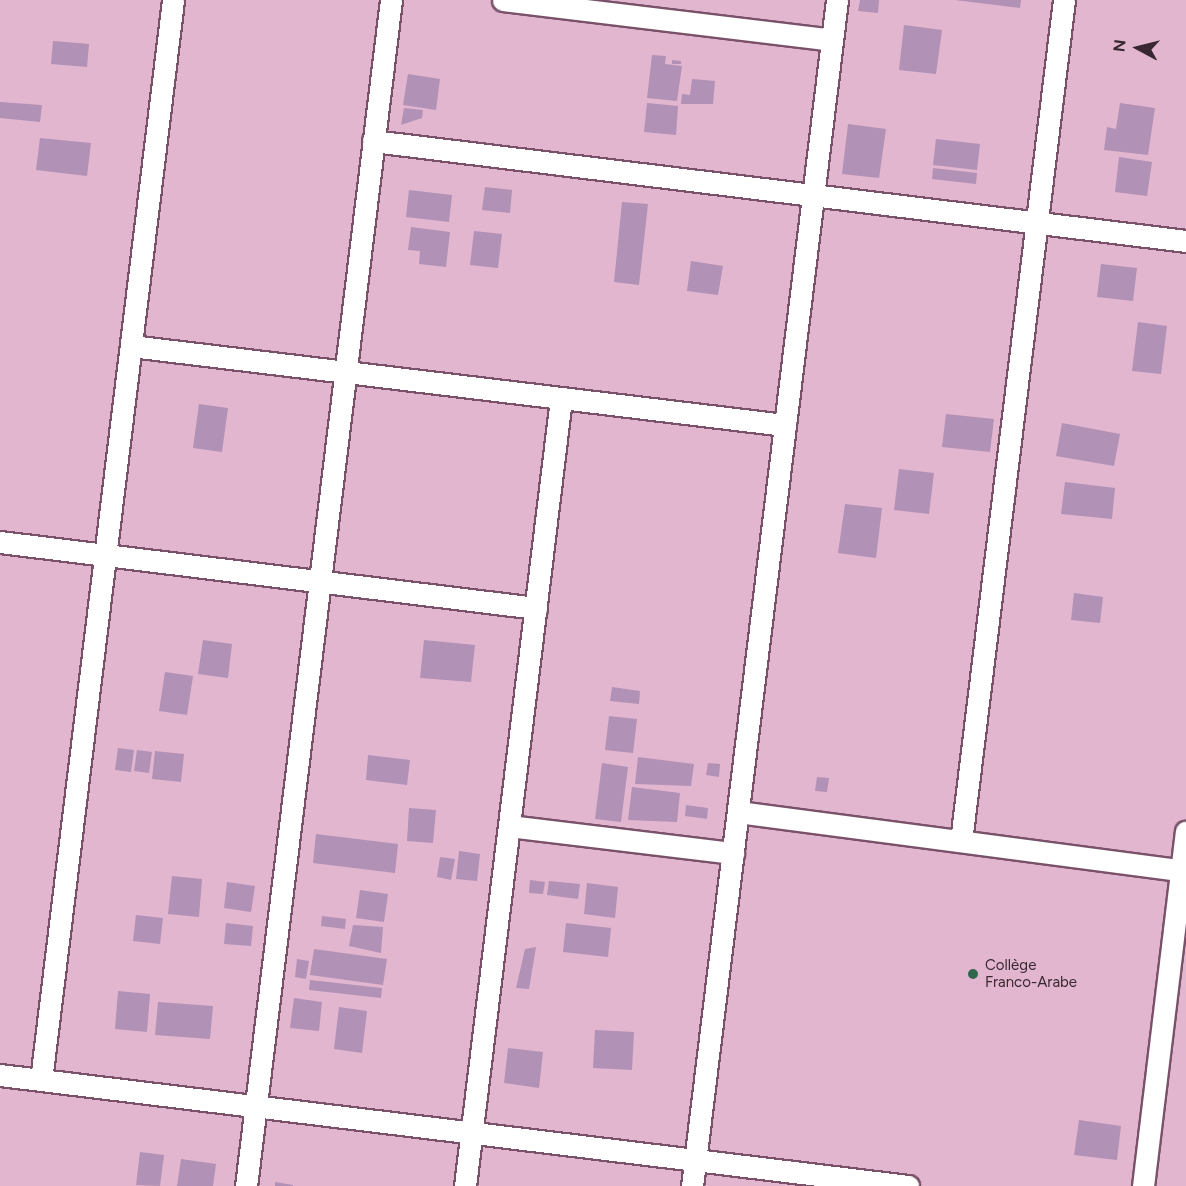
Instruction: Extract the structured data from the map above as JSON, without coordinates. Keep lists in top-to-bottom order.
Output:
{
  "places": ["Collège Franco-Arabe"],
  "north": "left"
}
